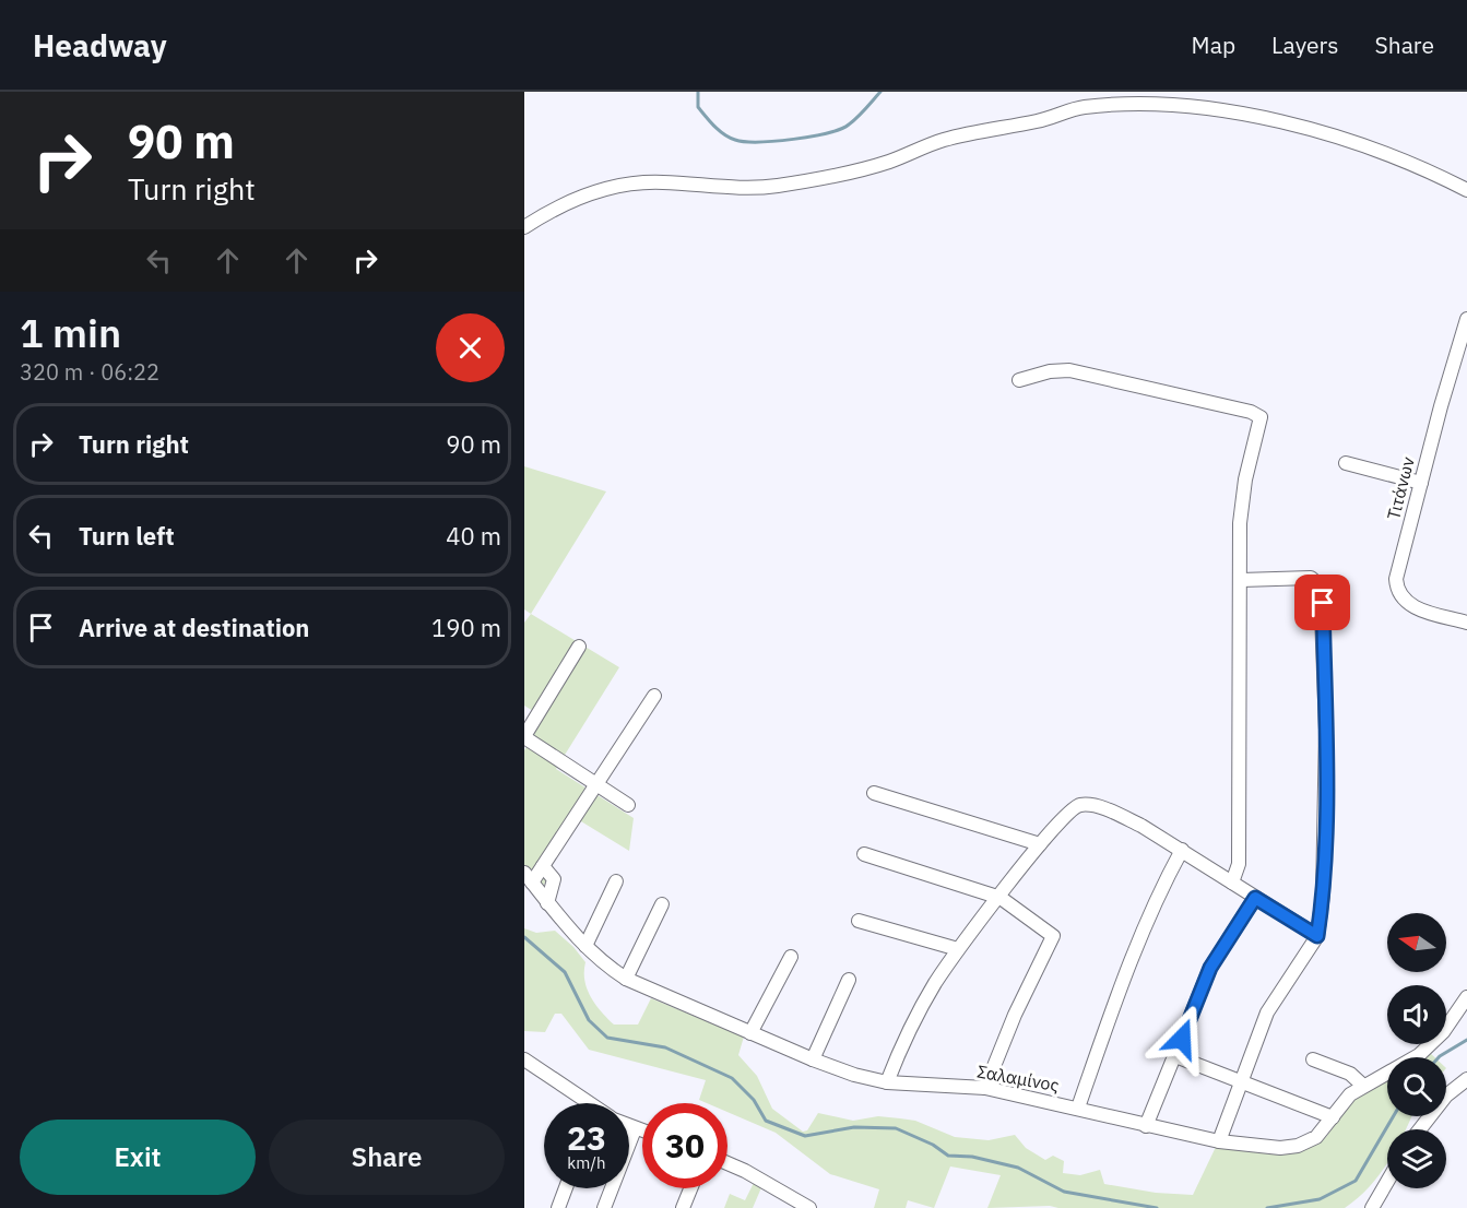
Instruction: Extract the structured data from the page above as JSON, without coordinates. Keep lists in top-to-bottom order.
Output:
{
  "streets": {
    "street": ["Τιτάνων", "Σαλαμίνος"]
  },
  "north": "left",
  "page": {
    "header": "Headway",
    "nav": ["Map", "Layers", "Share"],
    "turn": ["90 m", "Turn right"],
    "heading": ["1 min", "320 m · 06:22"],
    "list": [
      {
        "name": "Turn right",
        "value": "90 m"
      },
      {
        "name": "Turn left",
        "value": "40 m"
      },
      {
        "name": "Arrive at destination",
        "value": "190 m"
      }
    ],
    "speed": "23 km/h",
    "limit": "30",
    "buttons": ["Exit", "Share"]
  }
}
